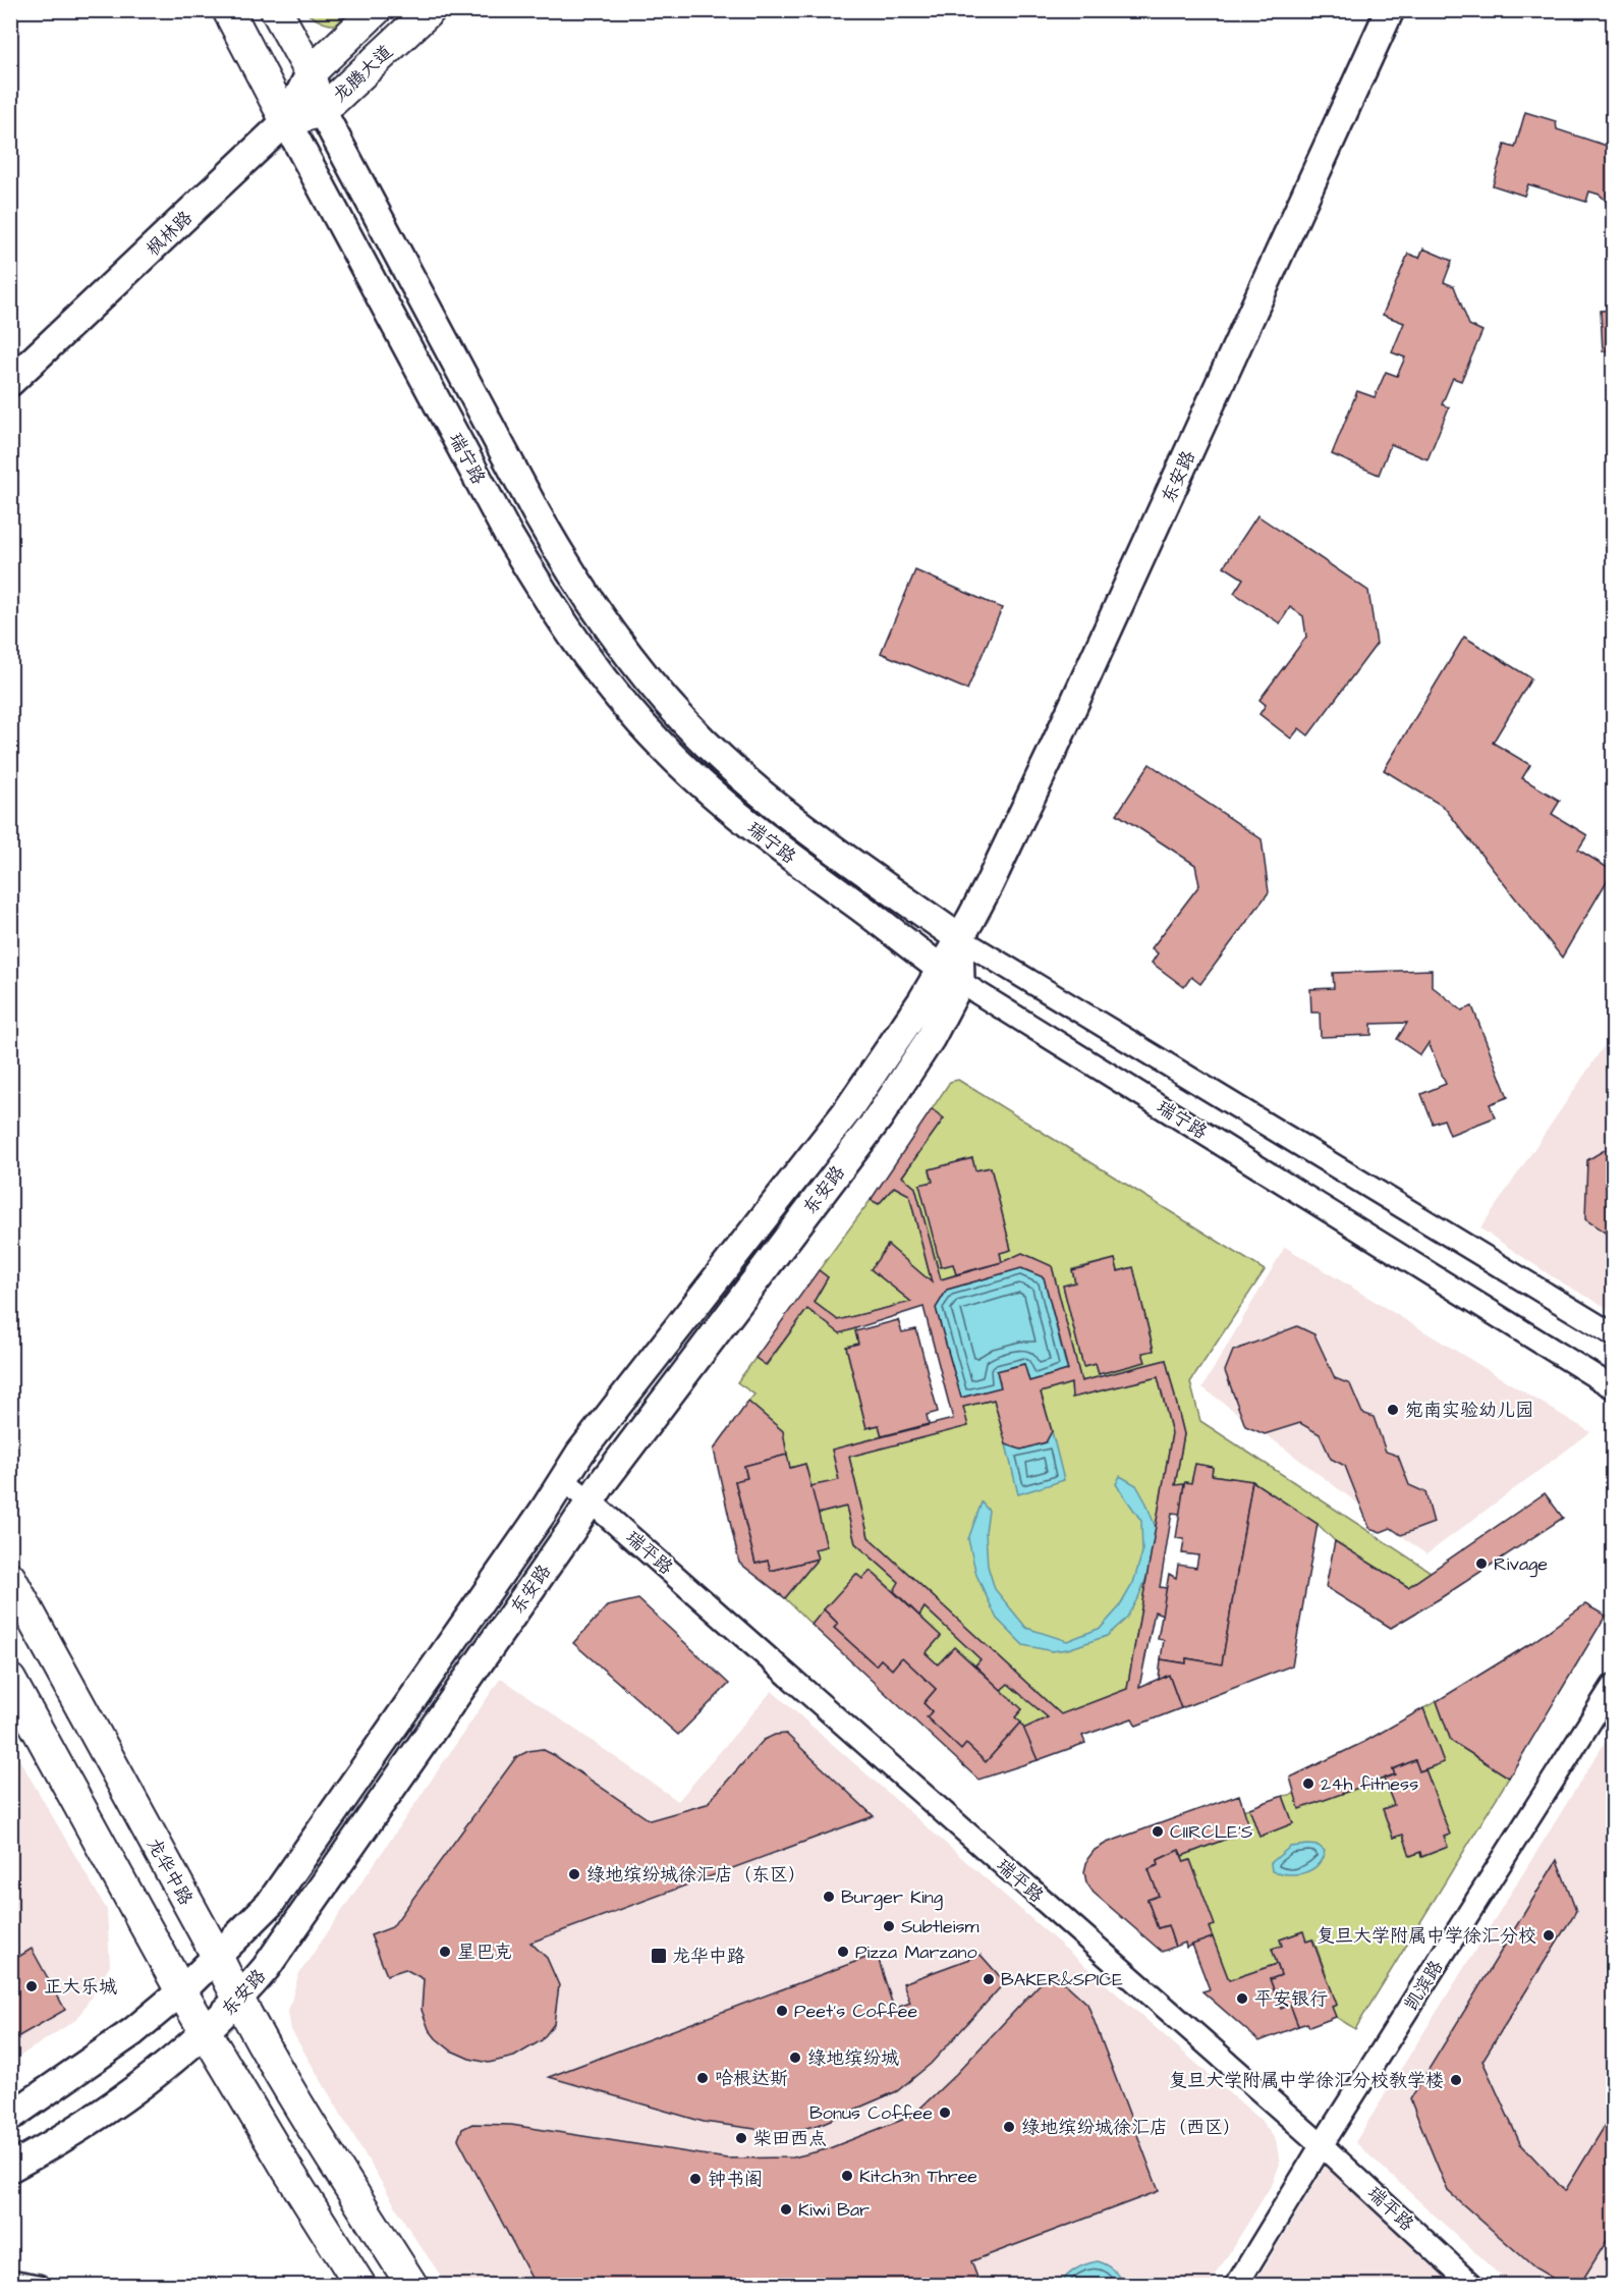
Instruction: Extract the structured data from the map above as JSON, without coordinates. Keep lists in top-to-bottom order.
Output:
{
  "streets": {
    "main road": ["龙腾大道", "瑞宁路", "龙华中路"],
    "street": [
      "枫林路",
      "东安路",
      "瑞平路",
      "凯滨路"
    ]
  },
  "crossings": [
    ["龙腾大道", "枫林路"],
    ["龙腾大道", "瑞宁路"],
    ["枫林路", "瑞宁路"],
    ["瑞宁路", "东安路"],
    ["东安路", "瑞平路"],
    ["东安路", "龙华中路"],
    ["瑞平路", "凯滨路"]
  ],
  "places": {
    "other": [
      "宛南实验幼儿园",
      "Rivage",
      "24h fitness",
      "CIIRCLE'S",
      "绿地缤纷城徐汇店（东区）",
      "Burger King",
      "Subtleism",
      "复旦大学附属中学徐汇分校",
      "星巴克",
      "Pizza Marzano",
      "BAKER&SPICE",
      "正大乐城",
      "平安银行",
      "Peet's Coffee",
      "绿地缤纷城",
      "哈根达斯",
      "复旦大学附属中学徐汇分校教学楼",
      "Bonus Coffee",
      "绿地缤纷城徐汇店（西区）",
      "柴田西点",
      "Kitch3n Three",
      "钟书阁",
      "Kiwi Bar"
    ],
    "transit": ["龙华中路"]
  }
}
